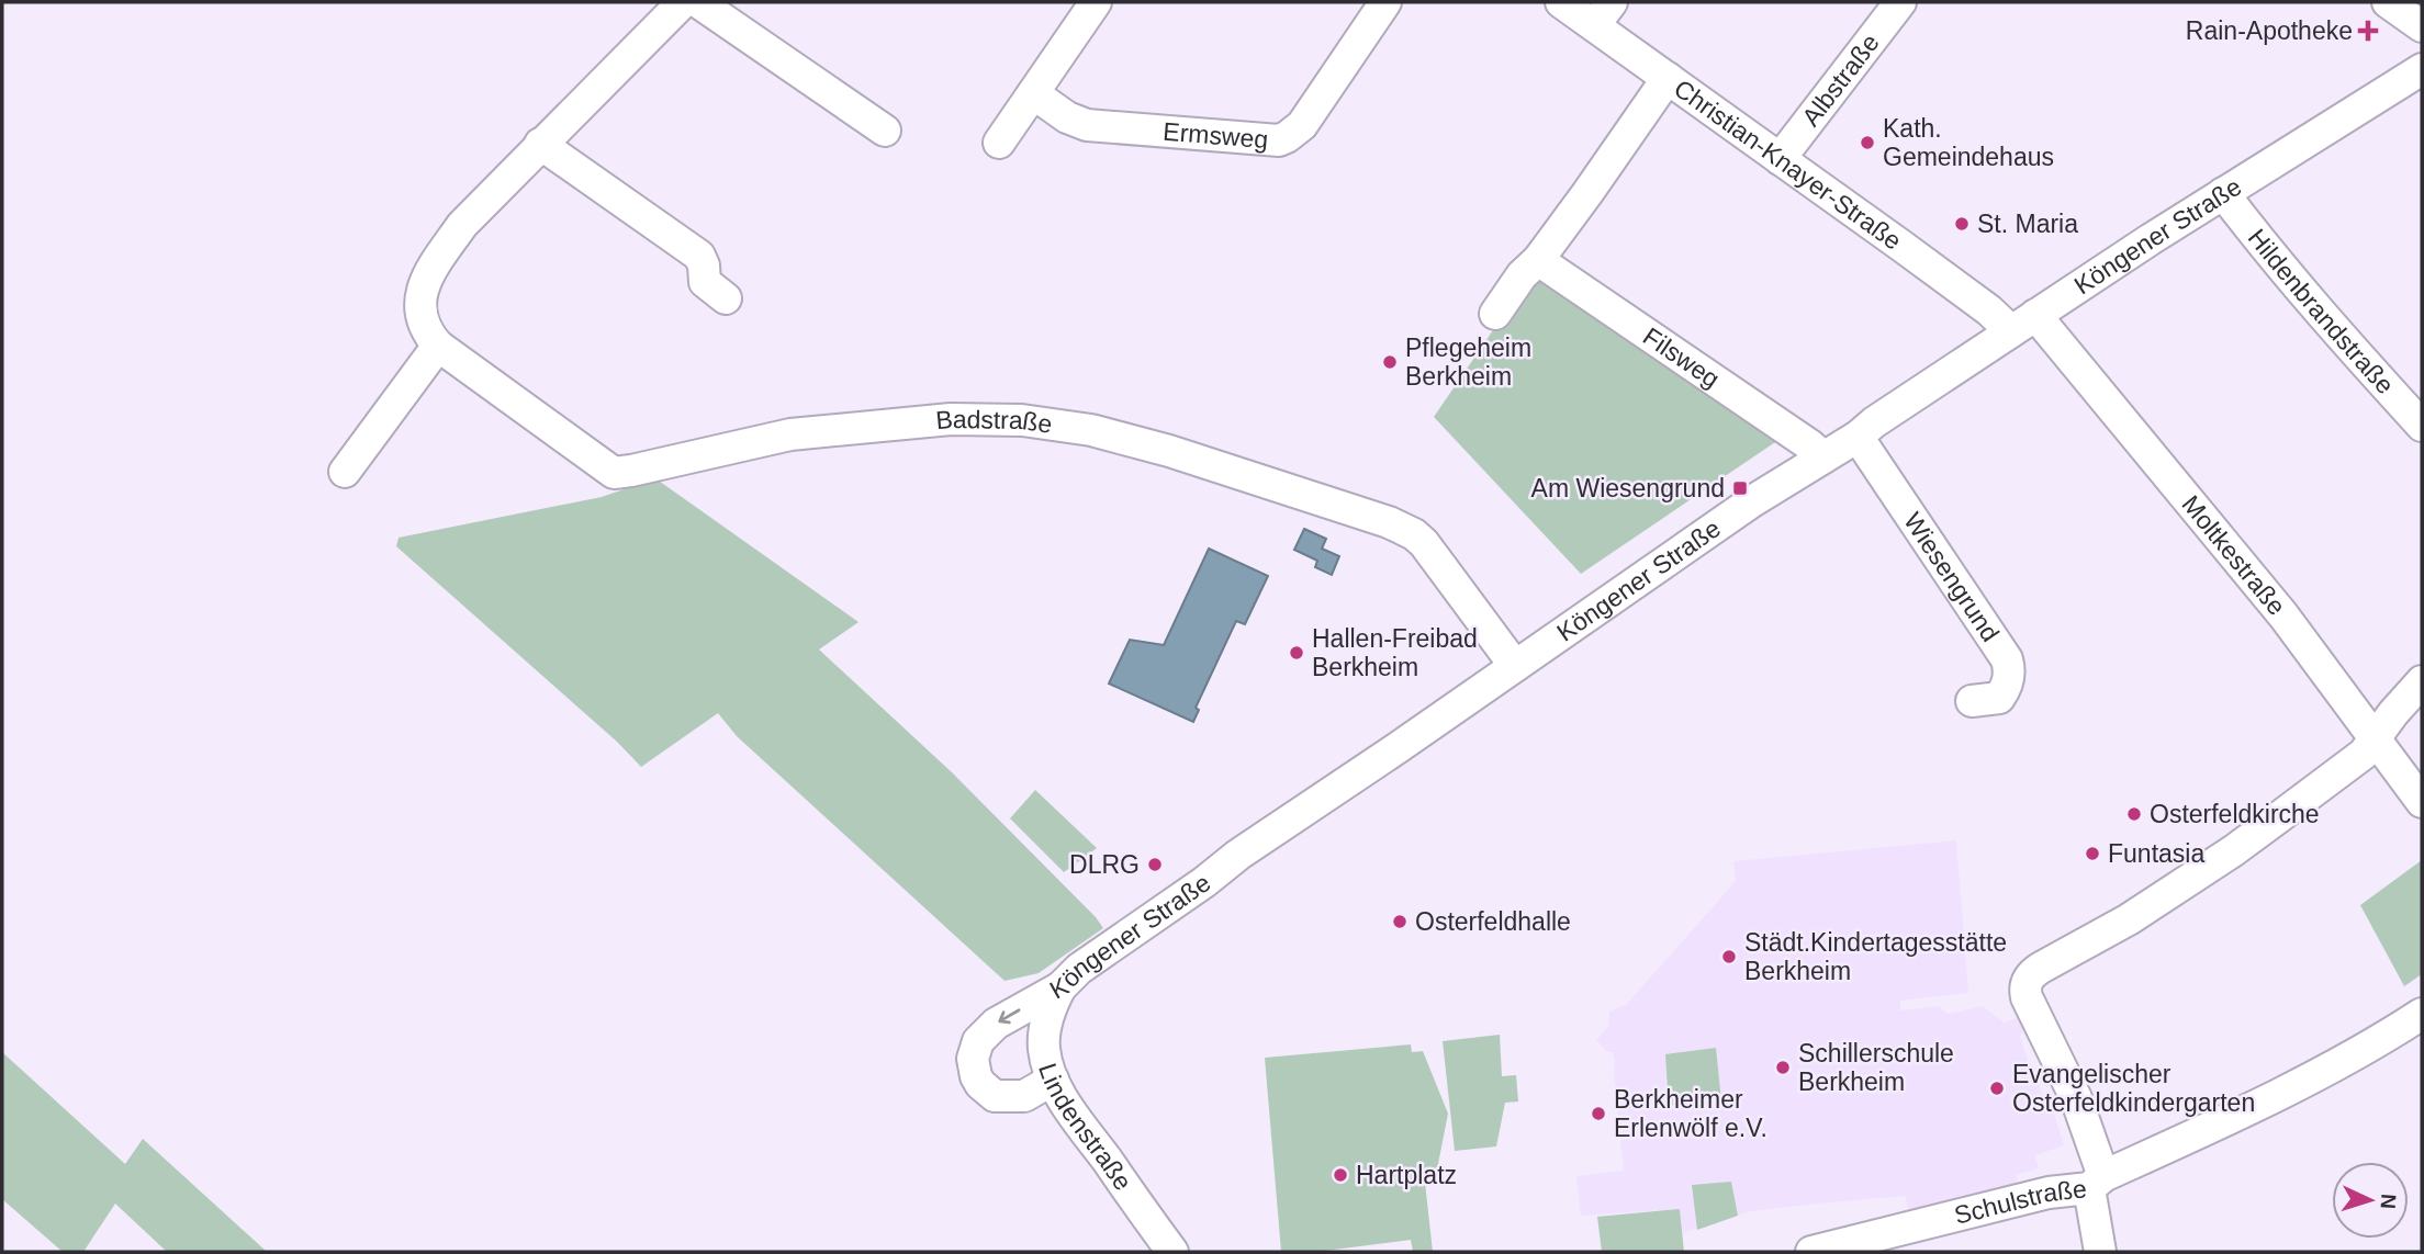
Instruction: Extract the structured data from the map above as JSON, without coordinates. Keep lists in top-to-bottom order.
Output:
{
  "streets": {
    "street": [
      "Albstraße",
      "Ermsweg",
      "Christian-Knayer-Straße",
      "Köngener Straße",
      "Hildenbrandstraße",
      "Filsweg",
      "Badstraße",
      "Moltkestraße",
      "Wiesengrund",
      "Lindenstraße",
      "Schulstraße"
    ]
  },
  "crossings": [
    ["Albstraße", "Christian-Knayer-Straße"],
    ["Christian-Knayer-Straße", "Köngener Straße"],
    ["Christian-Knayer-Straße", "Moltkestraße"],
    ["Köngener Straße", "Hildenbrandstraße"],
    ["Köngener Straße", "Filsweg"],
    ["Köngener Straße", "Badstraße"],
    ["Köngener Straße", "Moltkestraße"],
    ["Köngener Straße", "Wiesengrund"],
    ["Köngener Straße", "Lindenstraße"]
  ],
  "places": {
    "health": ["Rain-Apotheke"],
    "other": [
      "Kath. Gemeindehaus",
      "St. Maria",
      "Pflegeheim Berkheim",
      "Hallen-Freibad Berkheim",
      "Osterfeldkirche",
      "Funtasia",
      "DLRG",
      "Osterfeldhalle",
      "Städt.Kindertagesstätte Berkheim",
      "Schillerschule Berkheim",
      "Evangelischer Osterfeldkindergarten",
      "Berkheimer Erlenwölf e.V.",
      "Hartplatz"
    ],
    "transit": ["Am Wiesengrund"]
  },
  "north": "right"
}
